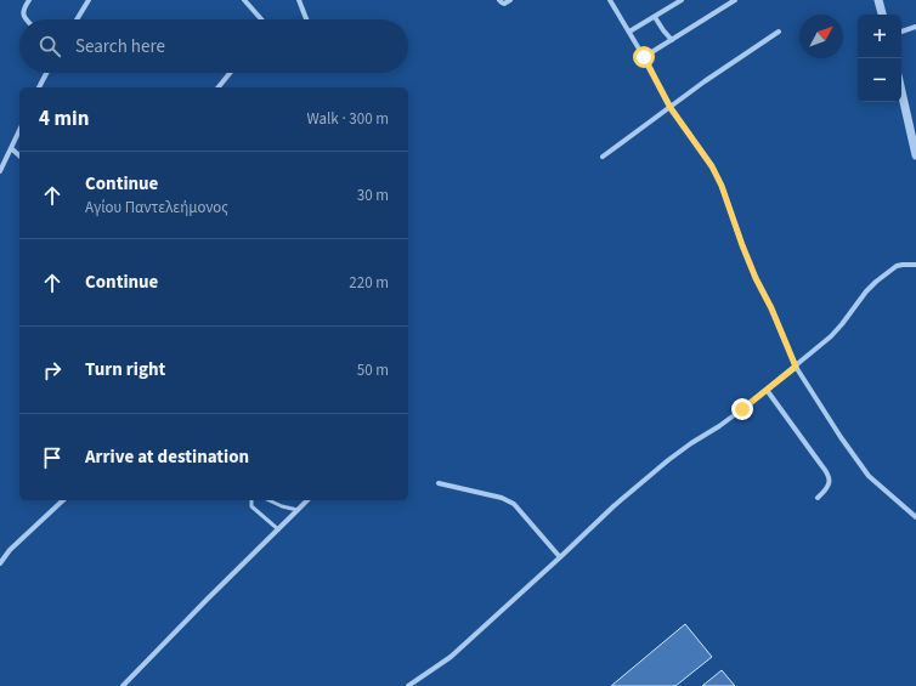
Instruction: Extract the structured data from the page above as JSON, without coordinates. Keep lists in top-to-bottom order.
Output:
{
  "north": "top right",
  "page": {
    "map_buttons": ["+", "−"],
    "search": "Search here",
    "heading": ["4 min", "Walk · 300 m"],
    "list": [
      ["Continue", "Αγίου Παντελεήμονος", "30 m"],
      ["Continue", "220 m"],
      ["Turn right", "50 m"],
      "Arrive at destination"
    ]
  }
}
